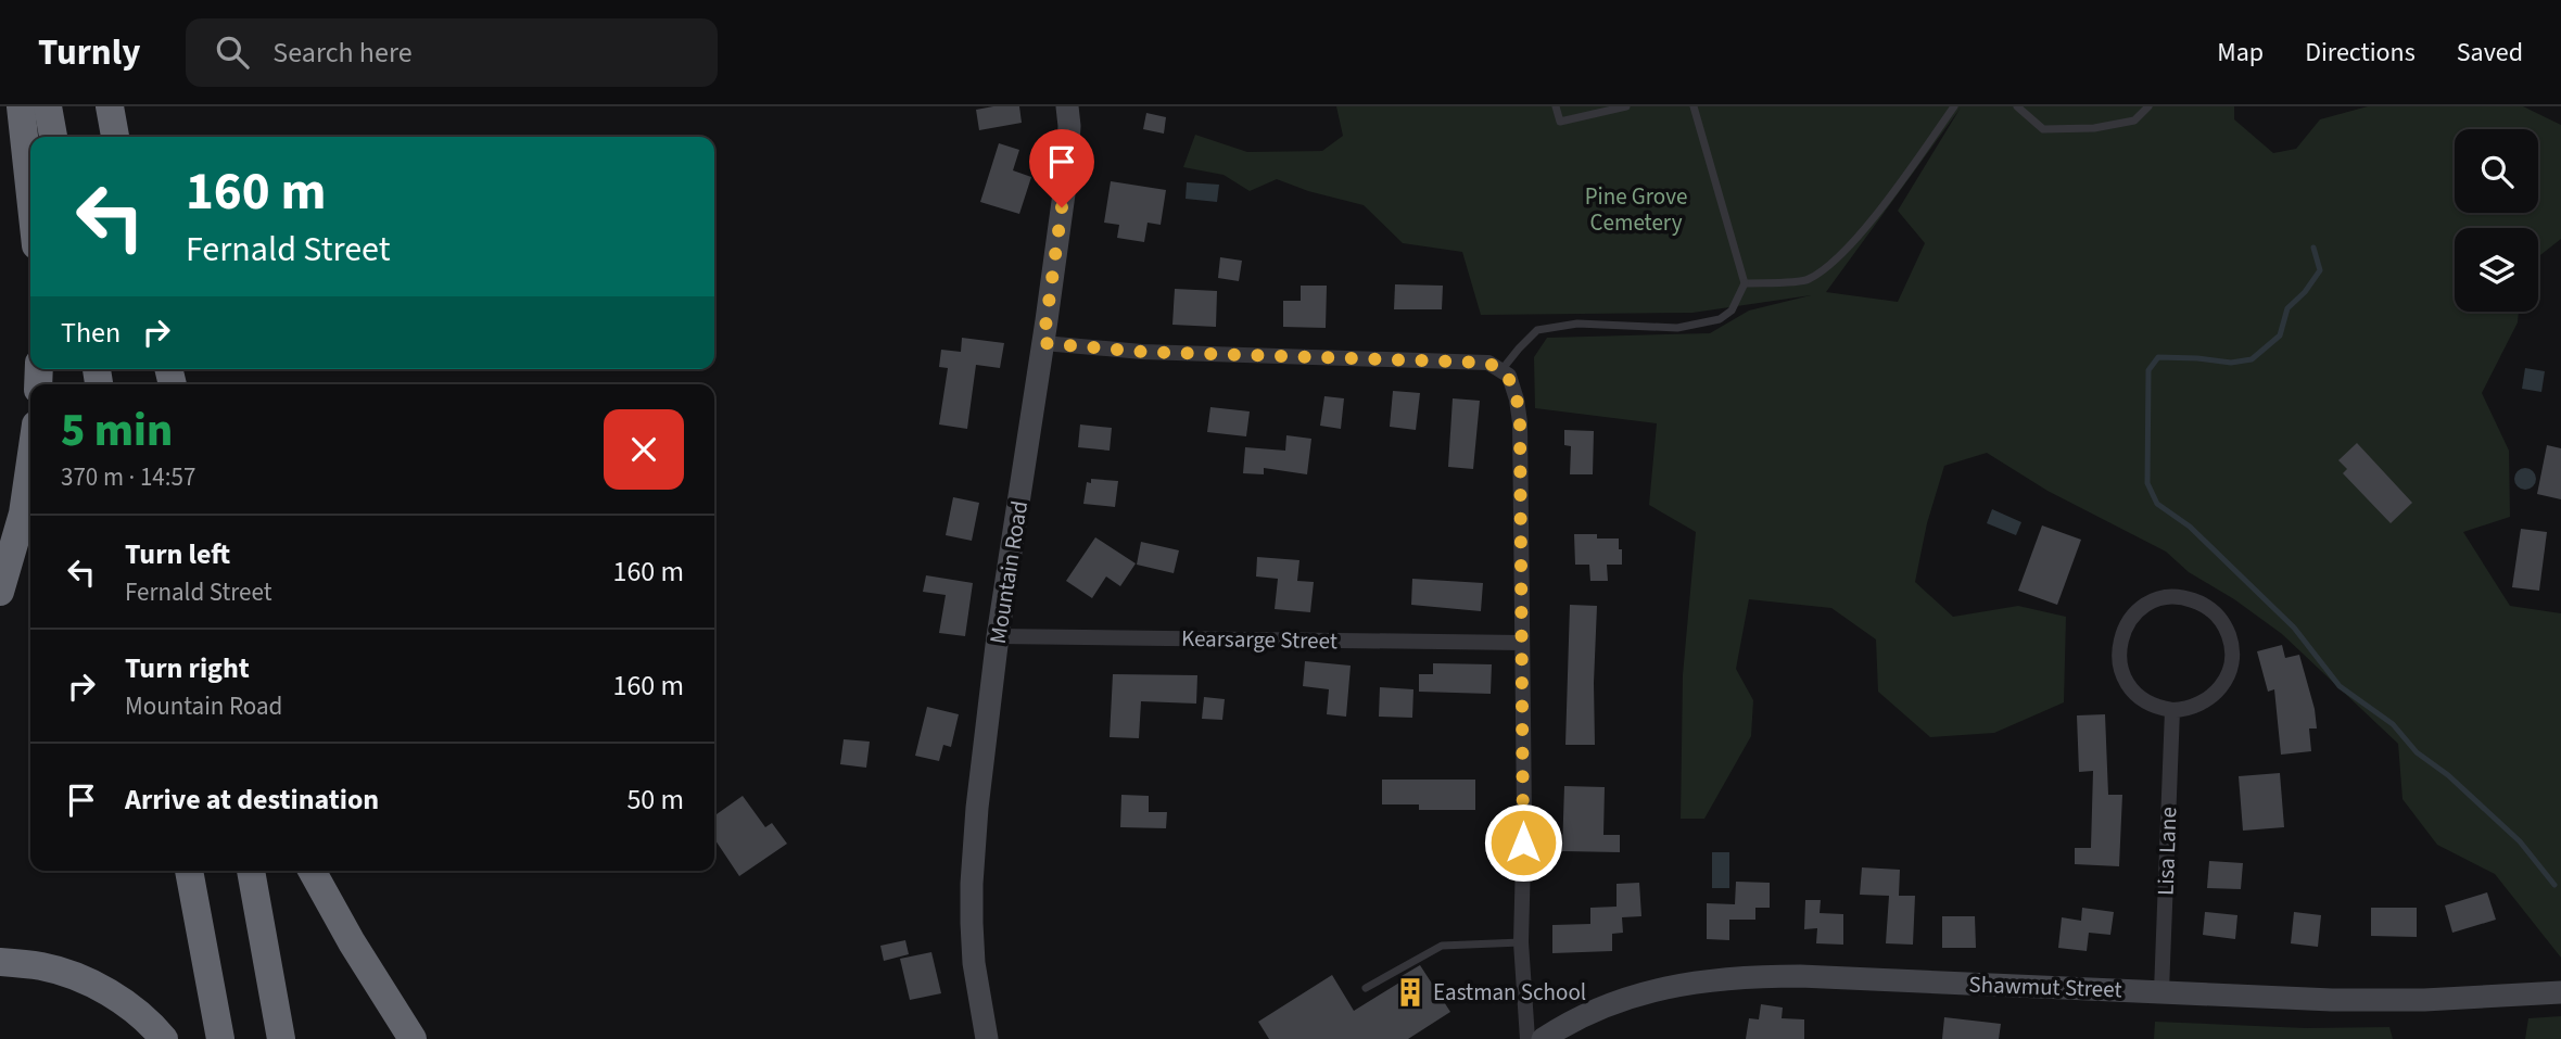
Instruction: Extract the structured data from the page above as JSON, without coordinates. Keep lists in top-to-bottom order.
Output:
{
  "streets": {
    "street": [
      "Mountain Road",
      "Kearsarge Street",
      "Lisa Lane",
      "Shawmut Street"
    ]
  },
  "crossings": [
    ["Mountain Road", "Kearsarge Street"],
    ["Lisa Lane", "Shawmut Street"]
  ],
  "parks": ["Pine Grove Cemetery"],
  "places": {
    "building": ["Eastman School"]
  },
  "page": {
    "header": "Turnly",
    "search": "Search here",
    "nav": ["Map", "Directions", "Saved"],
    "turn": ["160 m", "Fernald Street"],
    "then": "Then",
    "heading": ["5 min", "370 m · 14:57"],
    "list": [
      {
        "name": "Turn left",
        "note": "Fernald Street",
        "value": "160 m"
      },
      {
        "name": "Turn right",
        "note": "Mountain Road",
        "value": "160 m"
      },
      {
        "name": "Arrive at destination",
        "value": "50 m"
      }
    ]
  }
}
